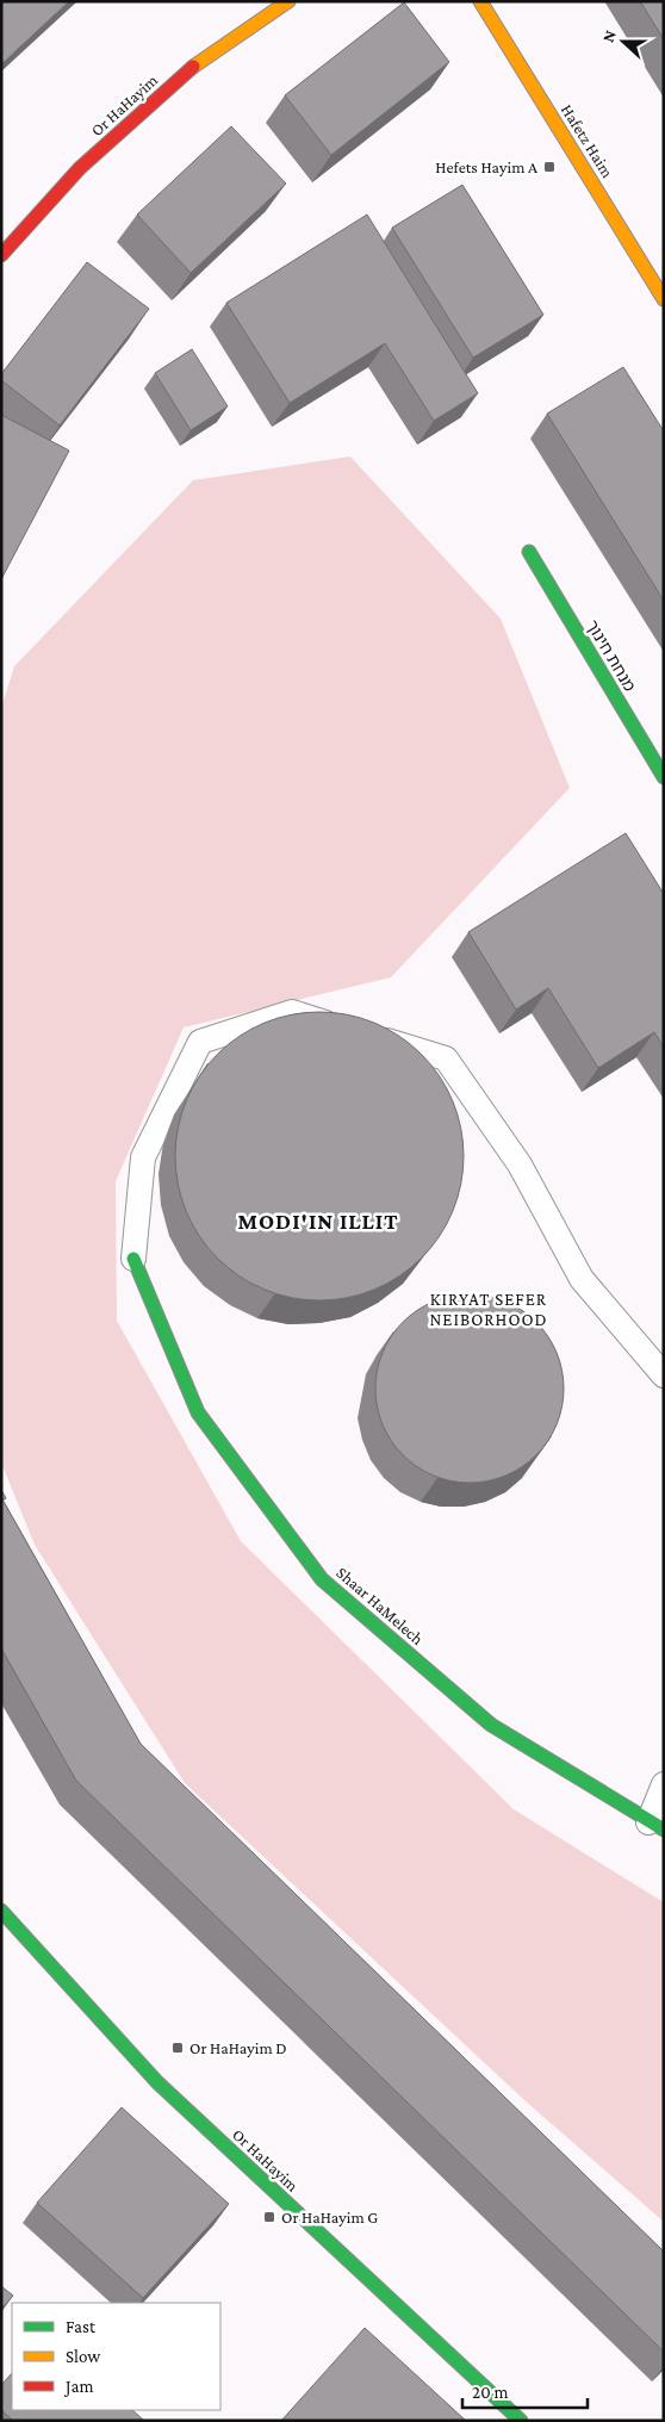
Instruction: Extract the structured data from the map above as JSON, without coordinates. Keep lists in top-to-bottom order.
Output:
{
  "streets": {
    "street": [
      "Or HaHayim",
      "Hafetz Haim",
      "מנחת חינוך",
      "Shaar HaMelech"
    ]
  },
  "districts": ["MODI'IN ILLIT", "KIRYAT SEFER NEIBORHOOD"],
  "places": {
    "transit": ["Hefets Hayim A", "Or HaHayim D", "Or HaHayim G"]
  },
  "legend": ["Fast", "Slow", "Jam"],
  "scale_bar": "20 m",
  "north": "left"
}
